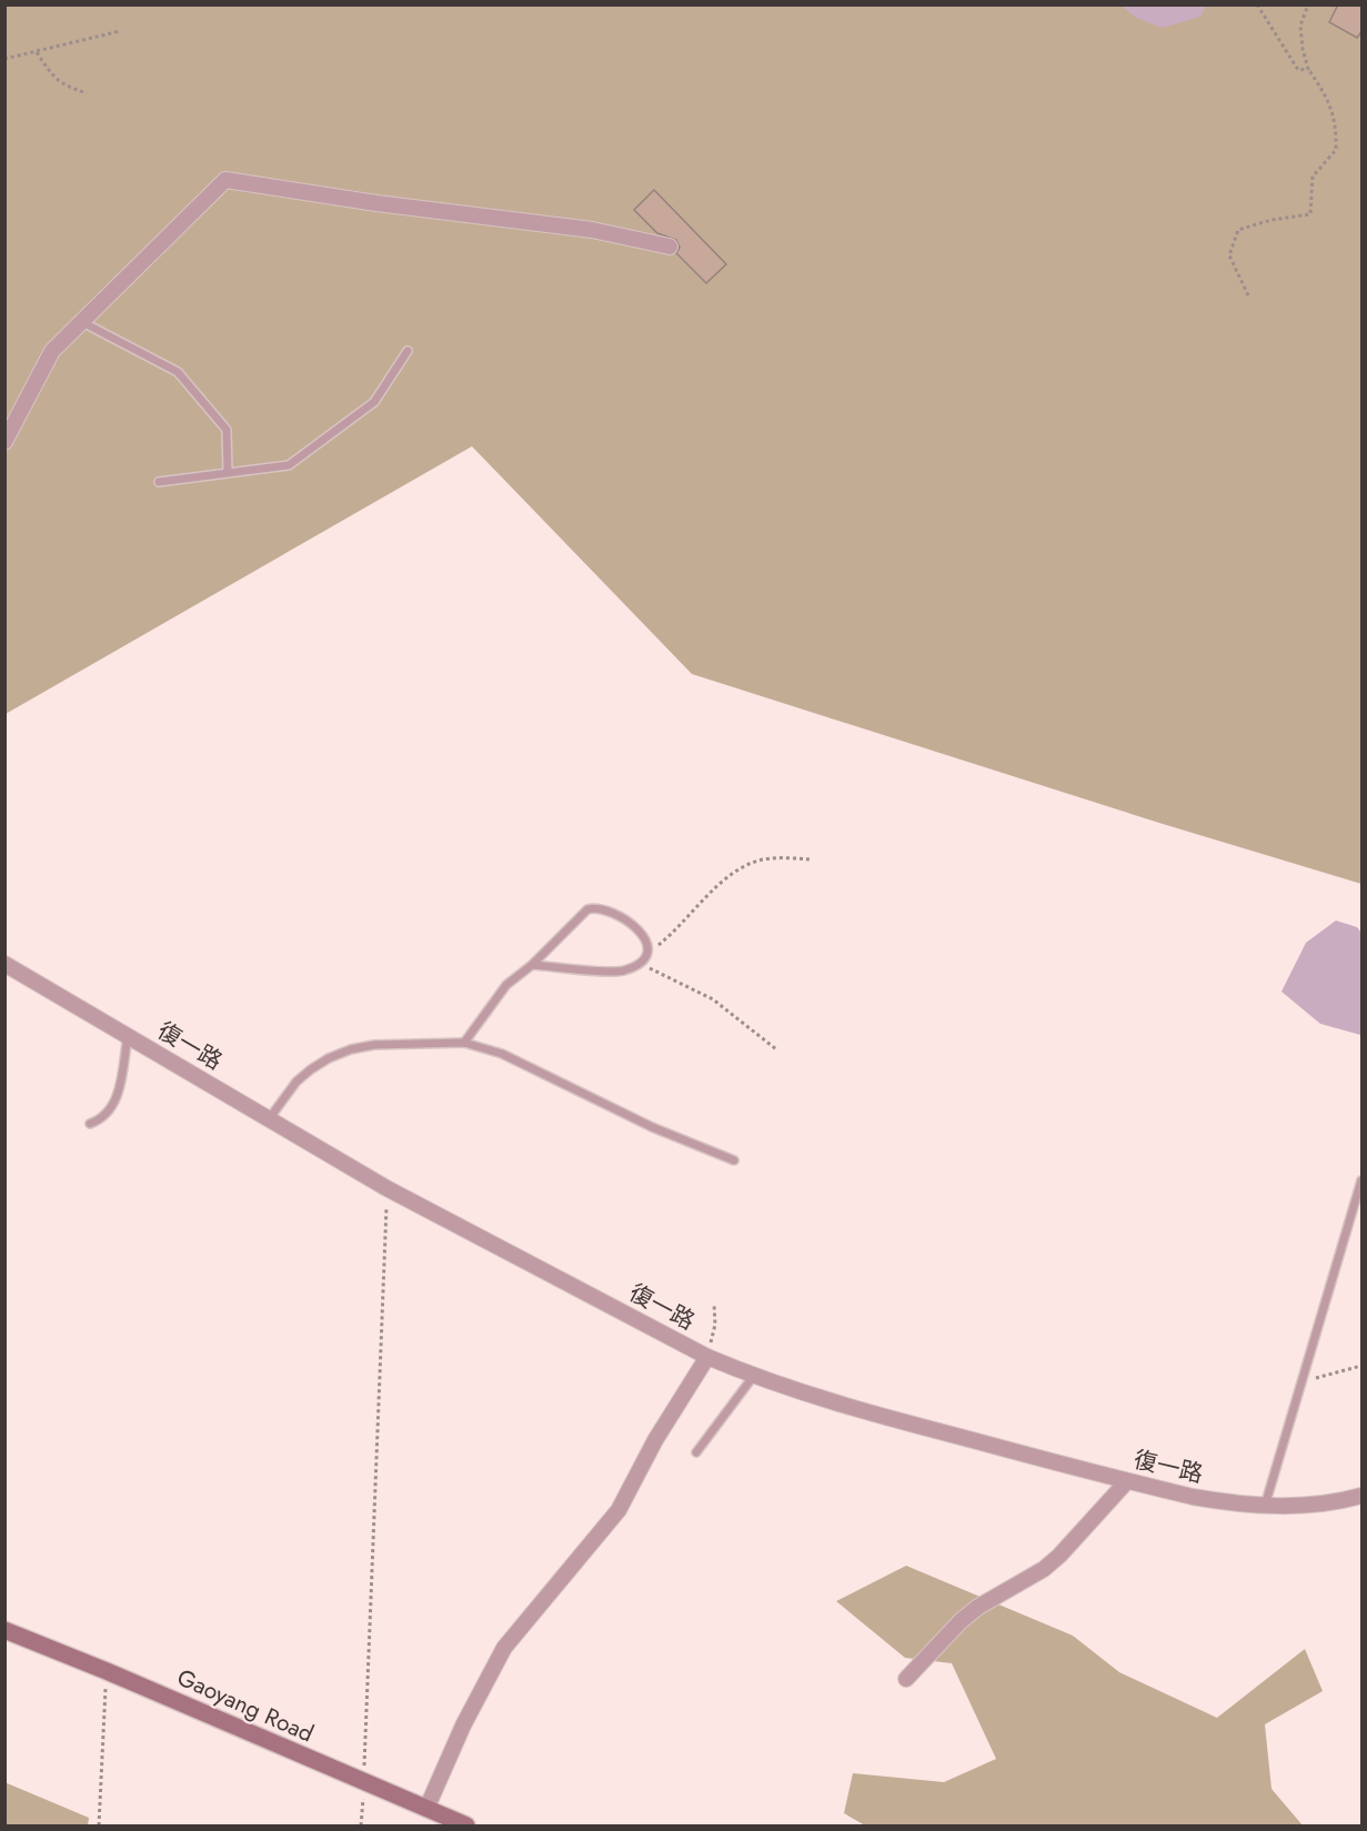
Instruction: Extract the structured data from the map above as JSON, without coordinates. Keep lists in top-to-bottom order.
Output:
{
  "streets": {
    "street": ["復一路", "Gaoyang Road"]
  }
}
